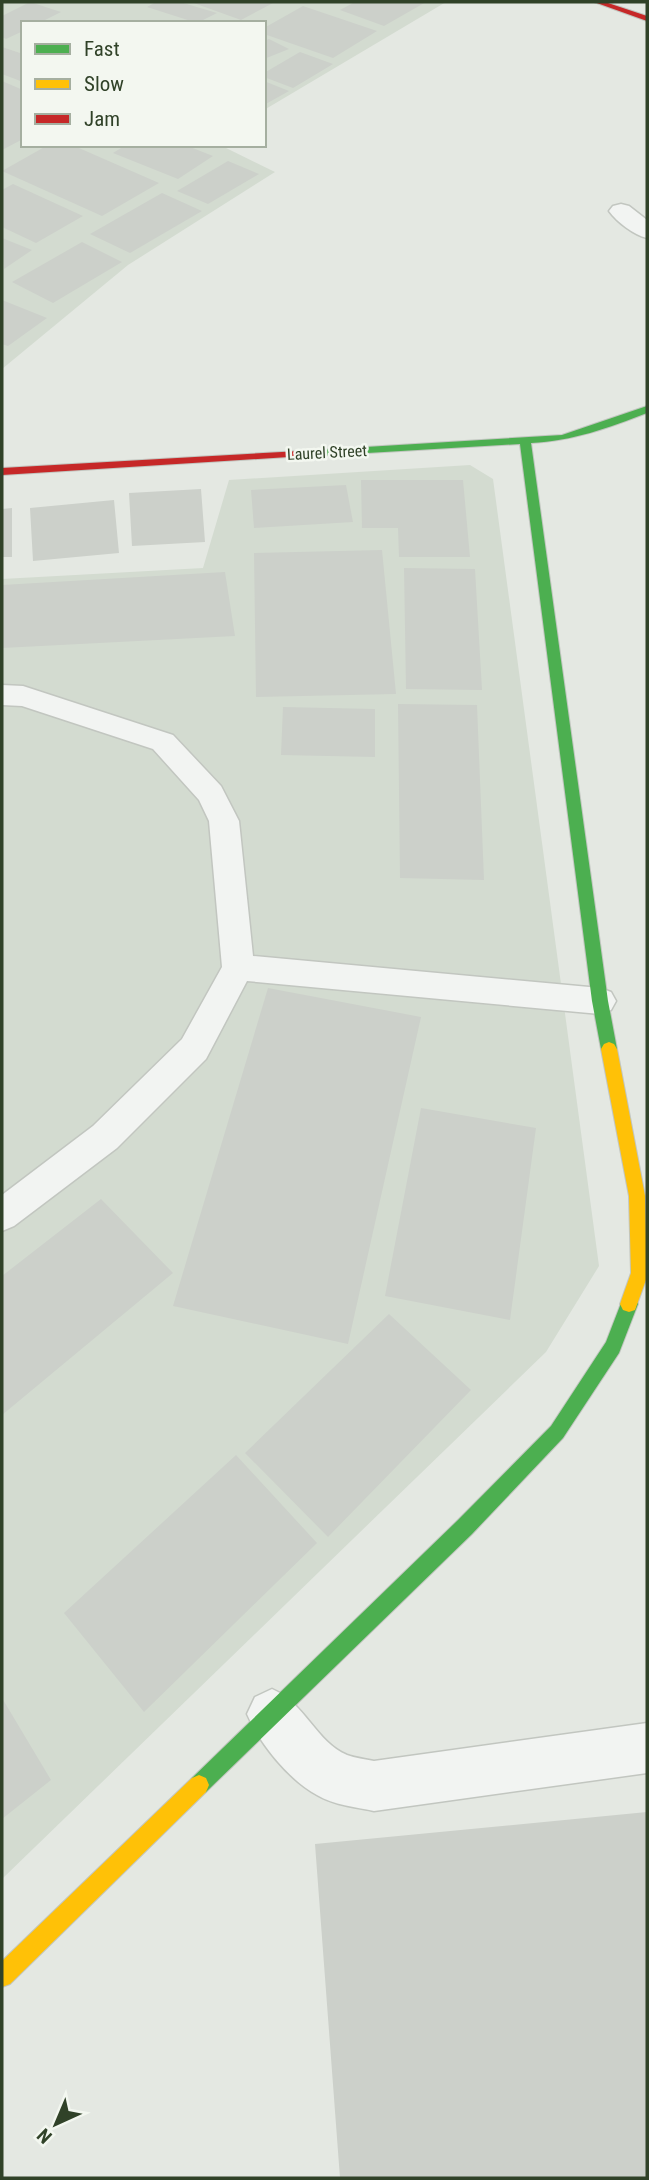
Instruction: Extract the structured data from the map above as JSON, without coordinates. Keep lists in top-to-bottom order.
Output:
{
  "streets": {
    "street": ["Laurel Street"]
  },
  "legend": ["Fast", "Slow", "Jam"],
  "north": "bottom left"
}
